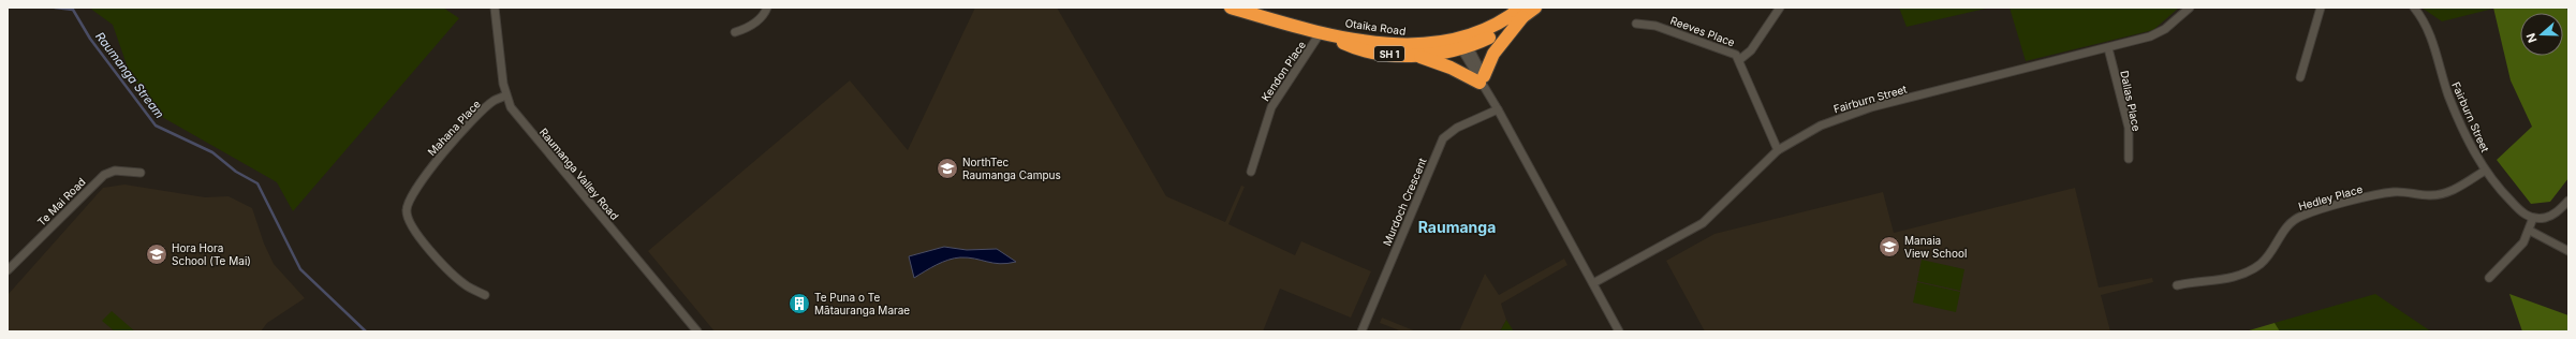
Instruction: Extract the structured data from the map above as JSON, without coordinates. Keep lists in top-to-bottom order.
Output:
{
  "streets": {
    "highway": ["Otaika Road", "SH 1"],
    "street": [
      "Reeves Place",
      "Kendon Place",
      "Fairburn Street",
      "Dallas Place",
      "Mahana Place",
      "Raumanga Valley Road",
      "Hedley Place",
      "Te Mai Road",
      "Murdoch Crescent"
    ]
  },
  "crossings": [
    ["Otaika Road", "Kendon Place"],
    ["Reeves Place", "Fairburn Street"],
    ["Fairburn Street", "Dallas Place"],
    ["Fairburn Street", "Hedley Place"],
    ["Mahana Place", "Raumanga Valley Road"]
  ],
  "districts": ["Raumanga"],
  "water": ["Raumanga Stream"],
  "places": {
    "school or university": ["NorthTec Raumanga Campus", "Manaia View School", "Hora Hora School (Te Mai)"],
    "building": ["Te Puna o Te Mātauranga Marae"]
  },
  "north": "left"
}
